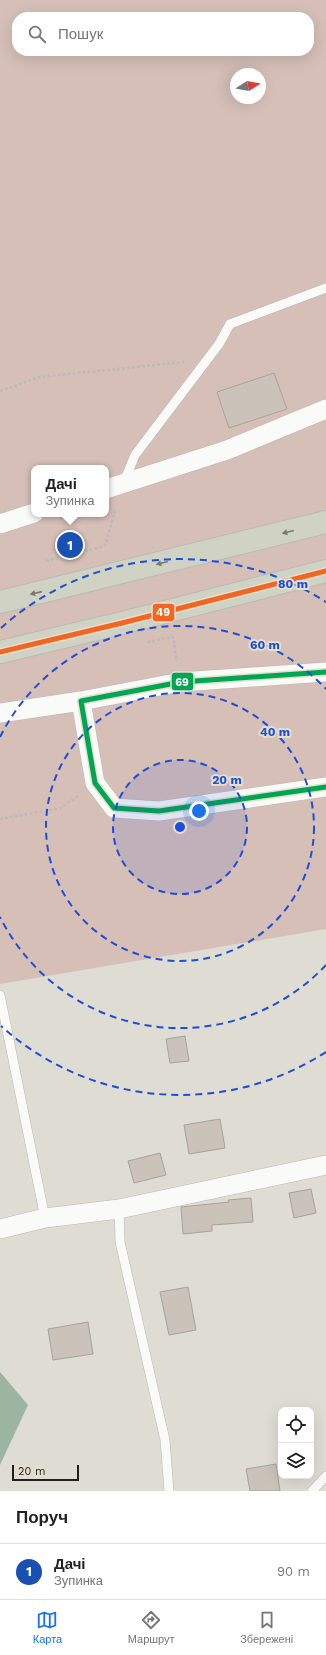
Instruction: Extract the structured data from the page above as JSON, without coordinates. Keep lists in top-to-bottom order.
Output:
{
  "lines": ["transit line 49", "transit line 69"],
  "scale_bar": "20 m",
  "north": "right",
  "page": {
    "search": "Пошук",
    "popup": ["Дачі", "Зупинка"],
    "pins": "1",
    "scale": "20 m",
    "heading": "Поруч",
    "list": [
      {
        "mark": "1",
        "name": "Дачі",
        "note": "Зупинка",
        "value": "90 m"
      }
    ],
    "nav": ["Карта", "Маршрут", "Збережені"]
  },
  "rings": [
    "80 m",
    "60 m",
    "40 m",
    "20 m"
  ]
}
